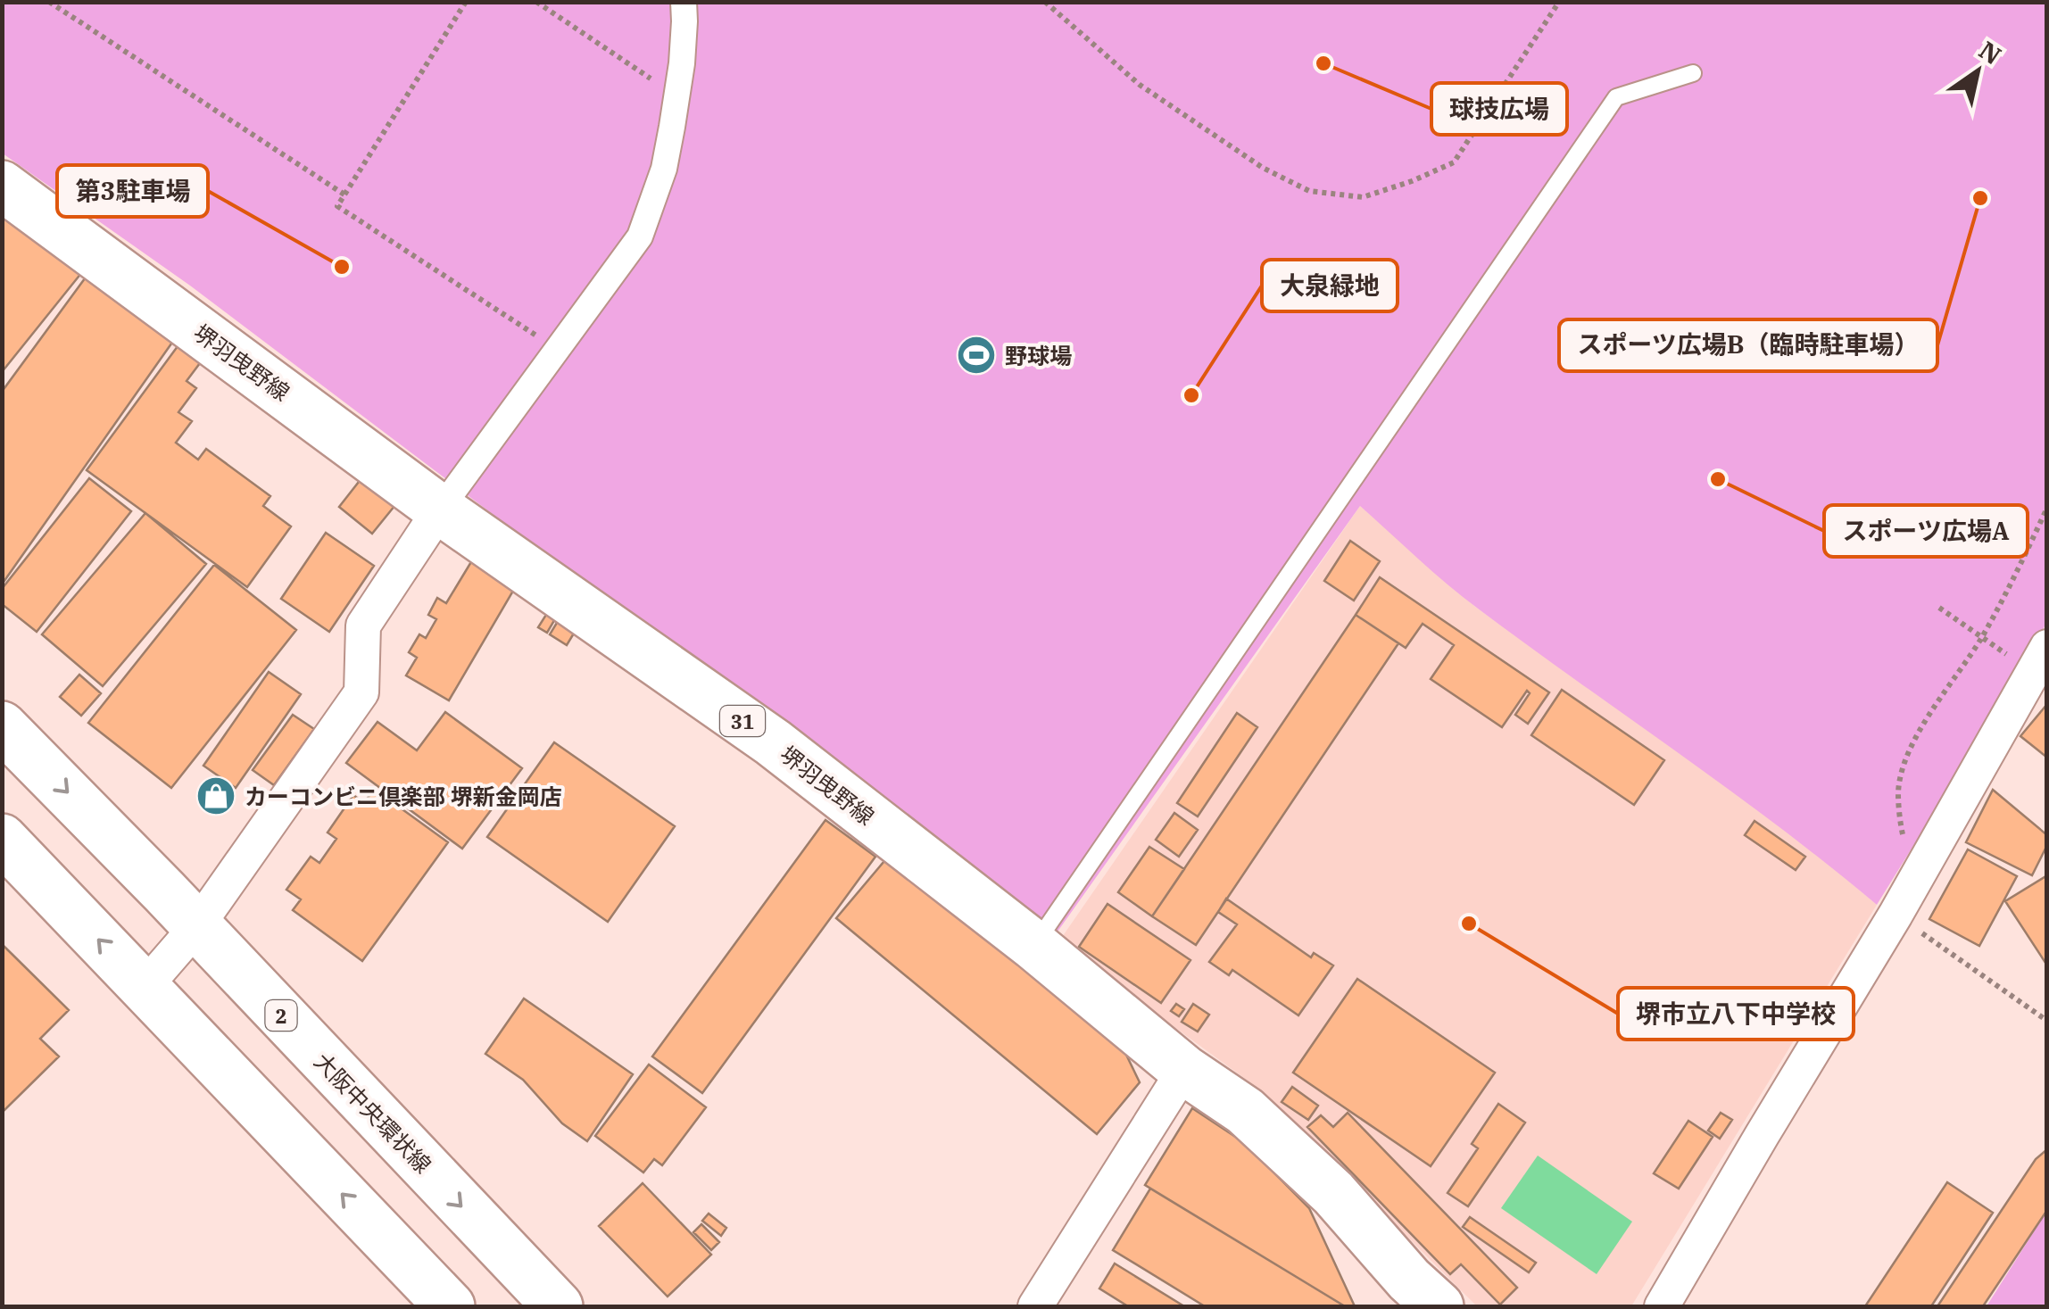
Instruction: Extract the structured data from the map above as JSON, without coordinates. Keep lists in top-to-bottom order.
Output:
{
  "streets": {
    "main road": [
      "堺羽曳野線",
      "31",
      "2",
      "大阪中央環状線"
    ]
  },
  "places": {
    "other": [
      "球技広場",
      "スポーツ広場B（臨時駐車場）",
      "第3駐車場",
      "大泉緑地",
      "スポーツ広場A",
      "堺市立八下中学校"
    ],
    "sports": ["野球場"],
    "shop": ["カーコンビニ倶楽部 堺新金岡店"]
  },
  "north": "top right"
}
